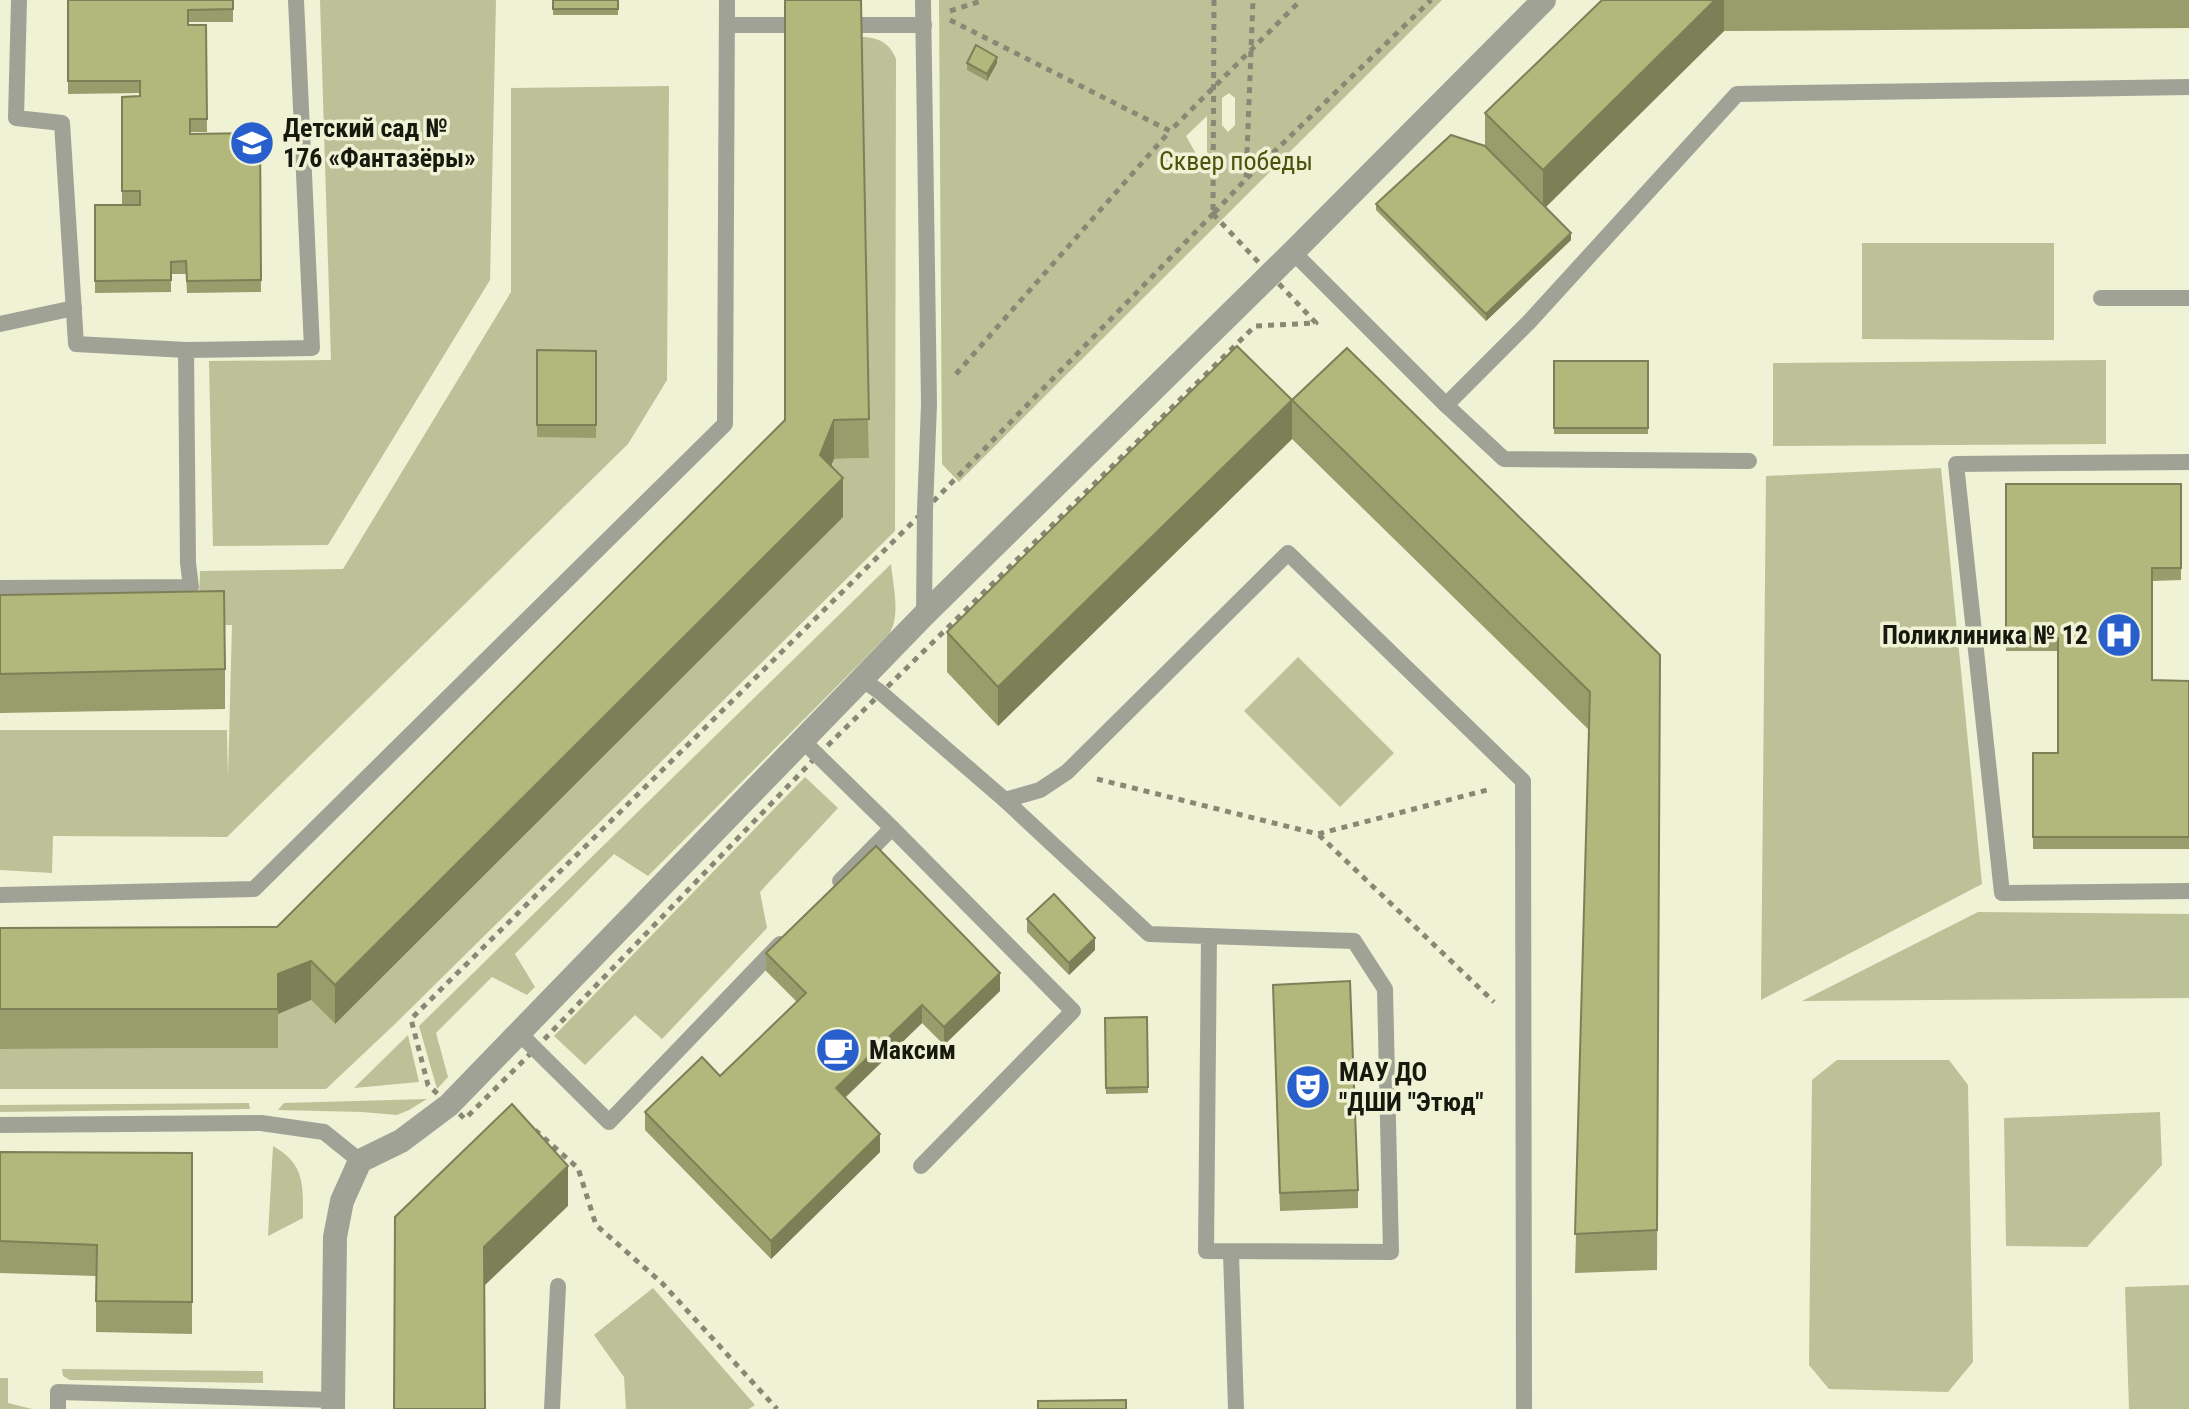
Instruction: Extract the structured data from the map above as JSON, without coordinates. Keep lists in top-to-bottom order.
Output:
{
  "parks": ["Сквер победы"],
  "places": {
    "school or university": ["Детский сад № 176 «Фантазёры»"],
    "hospital": ["Поликлиника № 12"],
    "cafe": ["Максим"],
    "theatre": ["МАУ ДО \"ДШИ \"Этюд\""]
  }
}
